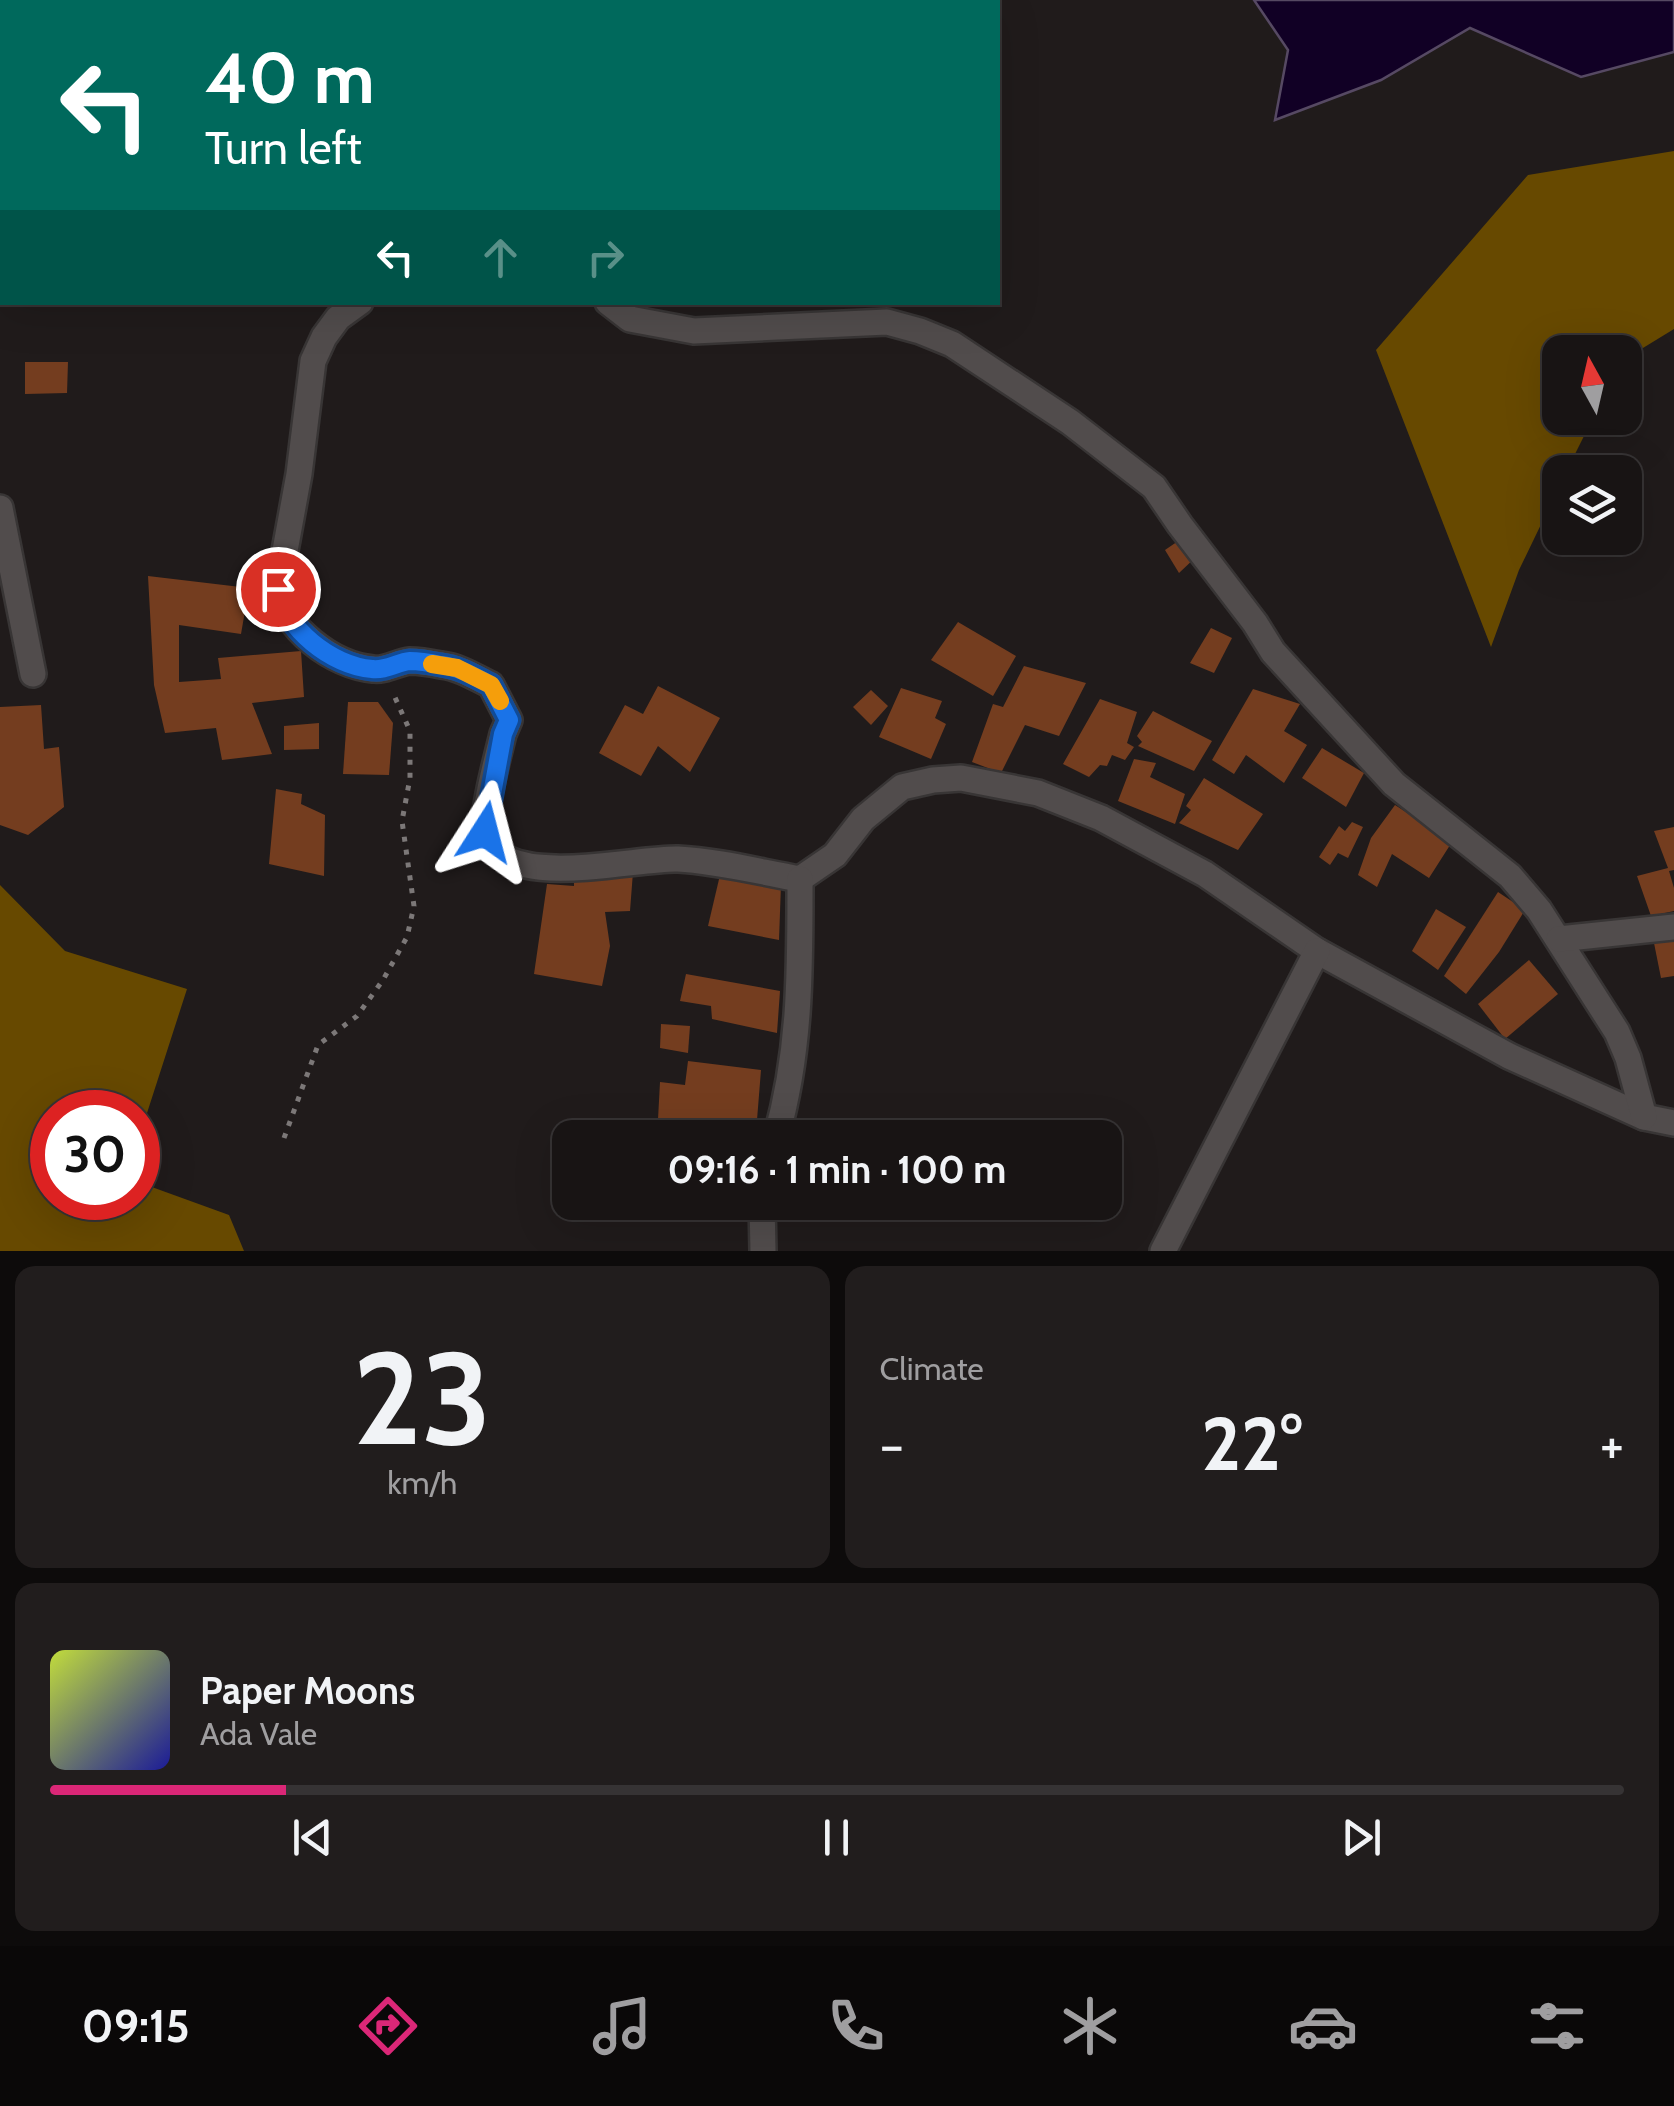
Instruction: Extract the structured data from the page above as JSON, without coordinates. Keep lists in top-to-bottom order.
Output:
{
  "north": "top",
  "page": {
    "turn": ["40 m", "Turn left"],
    "limit": "30",
    "trip": "09:16 · 1 min · 100 m",
    "tile": [
      ["23", "km/h"],
      "Climate"
    ],
    "heat": ["−", "22°", "+"],
    "song": ["Paper Moons", "Ada Vale"],
    "tabs": "09:15"
  }
}
